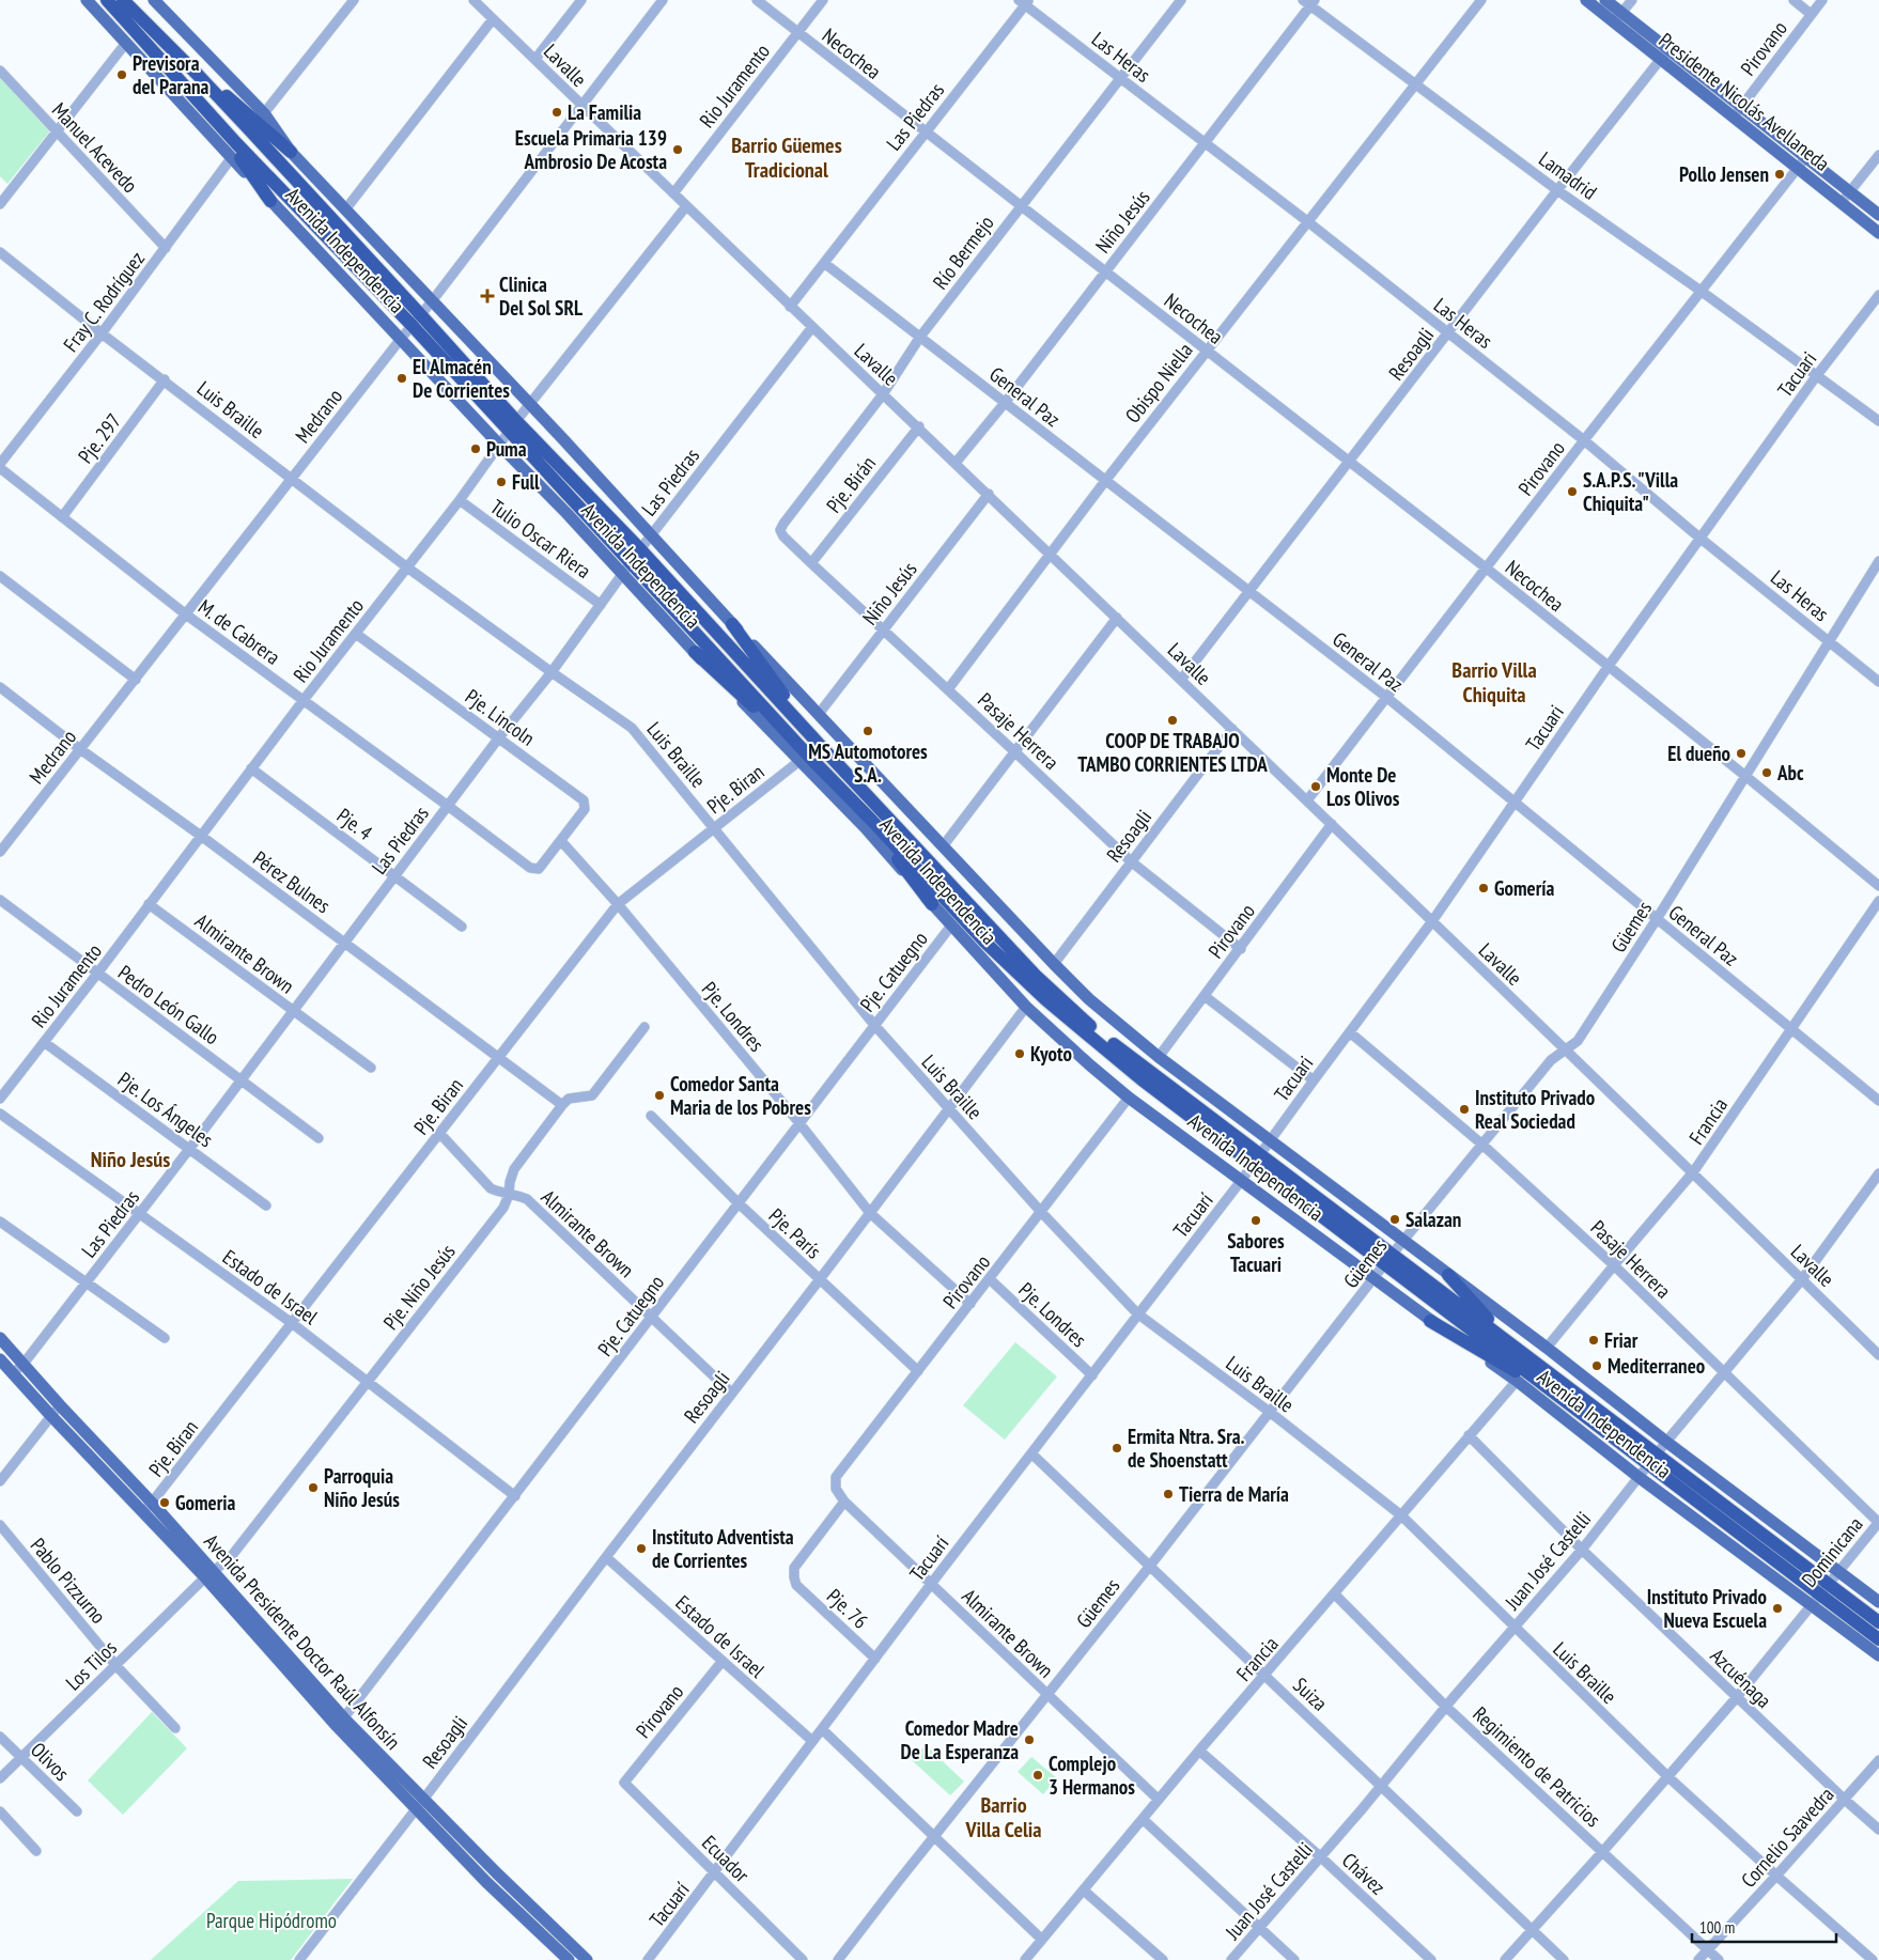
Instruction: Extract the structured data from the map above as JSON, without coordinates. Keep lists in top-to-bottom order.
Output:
{
  "streets": {
    "highway": ["Avenida Independencia"],
    "main road": ["Presidente Nicolás Avellaneda", "Avenida Presidente Doctor Raúl Alfonsín"],
    "street": [
      "Pirovano",
      "Necochea",
      "Las Heras",
      "Lavalle",
      "Rio Juramento",
      "Las Piedras",
      "Manuel Acevedo",
      "Lamadrid",
      "Niño Jesús",
      "Río Bermejo",
      "Fray C. Rodríguez",
      "Resoagli",
      "Tacuari",
      "Obispo Niella",
      "General Paz",
      "Luis Braille",
      "Medrano",
      "Pje. 297",
      "Pje. Birán",
      "Tulio Oscar Riera",
      "M. de Cabrera",
      "Pje. Lincoln",
      "Pasaje Herrera",
      "Pje. Biran",
      "Pje. 4",
      "Pérez Bulnes",
      "Güemes",
      "Almirante Brown",
      "Pje. Catuegno",
      "Pedro León Gallo",
      "Pje. Londres",
      "Pje. Los Ángeles",
      "Francia",
      "Tacuarí",
      "Pje. París",
      "Estado de Israel",
      "Pje. Niño Jesús",
      "Dominicana",
      "Juan José Castelli",
      "Pablo Pizzurno",
      "Pje. 76",
      "Los Tilos",
      "Azcuénaga",
      "Suiza",
      "Olivos",
      "Regimiento de Patricios",
      "Cornelio Saavedra",
      "Ecuador",
      "Chávez"
    ]
  },
  "crossings": [
    ["Pirovano", "Necochea"],
    ["Pirovano", "Las Heras"],
    ["Pirovano", "Lavalle"],
    ["Pirovano", "Presidente Nicolás Avellaneda"],
    ["Pirovano", "Lamadrid"],
    ["Pirovano", "Avenida Independencia"],
    ["Pirovano", "General Paz"],
    ["Pirovano", "Luis Braille"],
    ["Pirovano", "Pasaje Herrera"],
    ["Pirovano", "Almirante Brown"],
    ["Pirovano", "Pje. Londres"],
    ["Pirovano", "Pje. París"],
    ["Pirovano", "Estado de Israel"],
    ["Pirovano", "Ecuador"],
    ["Necochea", "Rio Juramento"],
    ["Necochea", "Las Piedras"],
    ["Necochea", "Niño Jesús"],
    ["Necochea", "Río Bermejo"],
    ["Necochea", "Resoagli"],
    ["Necochea", "Tacuari"],
    ["Necochea", "Obispo Niella"],
    ["Necochea", "Güemes"],
    ["Las Heras", "Las Piedras"],
    ["Las Heras", "Niño Jesús"],
    ["Las Heras", "Río Bermejo"],
    ["Las Heras", "Resoagli"],
    ["Las Heras", "Tacuari"],
    ["Las Heras", "Obispo Niella"],
    ["Las Heras", "Güemes"],
    ["Lavalle", "Rio Juramento"],
    ["Lavalle", "Las Piedras"],
    ["Lavalle", "Niño Jesús"],
    ["Lavalle", "Río Bermejo"],
    ["Lavalle", "Resoagli"],
    ["Lavalle", "Tacuari"],
    ["Lavalle", "Obispo Niella"],
    ["Lavalle", "Medrano"],
    ["Lavalle", "Pje. Birán"],
    ["Lavalle", "Güemes"],
    ["Lavalle", "Francia"],
    ["Lavalle", "Juan José Castelli"],
    ["Rio Juramento", "Avenida Independencia"],
    ["Rio Juramento", "Luis Braille"],
    ["Rio Juramento", "Tulio Oscar Riera"],
    ["Rio Juramento", "M. de Cabrera"],
    ["Rio Juramento", "Pje. Lincoln"],
    ["Rio Juramento", "Pje. 4"],
    ["Rio Juramento", "Pérez Bulnes"],
    ["Rio Juramento", "Almirante Brown"],
    ["Rio Juramento", "Pedro León Gallo"],
    ["Rio Juramento", "Pje. Los Ángeles"],
    ["Presidente Nicolás Avellaneda", "Resoagli"],
    ["Las Piedras", "Avenida Independencia"],
    ["Las Piedras", "General Paz"],
    ["Las Piedras", "Luis Braille"],
    ["Las Piedras", "Tulio Oscar Riera"],
    ["Las Piedras", "M. de Cabrera"],
    ["Las Piedras", "Pje. Lincoln"],
    ["Las Piedras", "Pje. 4"],
    ["Las Piedras", "Pérez Bulnes"],
    ["Las Piedras", "Almirante Brown"],
    ["Las Piedras", "Pedro León Gallo"],
    ["Las Piedras", "Pje. Los Ángeles"],
    ["Las Piedras", "Estado de Israel"],
    ["Las Piedras", "Avenida Presidente Doctor Raúl Alfonsín"],
    ["Manuel Acevedo", "Fray C. Rodríguez"],
    ["Lamadrid", "Niño Jesús"],
    ["Lamadrid", "Resoagli"],
    ["Lamadrid", "Tacuari"],
    ["Lamadrid", "Obispo Niella"],
    ["Niño Jesús", "Avenida Independencia"],
    ["Niño Jesús", "General Paz"],
    ["Niño Jesús", "Pasaje Herrera"],
    ["Avenida Independencia", "Fray C. Rodríguez"],
    ["Avenida Independencia", "Resoagli"],
    ["Avenida Independencia", "Tacuari"],
    ["Avenida Independencia", "Medrano"],
    ["Avenida Independencia", "Pje. Biran"],
    ["Avenida Independencia", "Güemes"],
    ["Avenida Independencia", "Pje. Catuegno"],
    ["Avenida Independencia", "Francia"],
    ["Avenida Independencia", "Tacuarí"],
    ["Avenida Independencia", "Dominicana"],
    ["Avenida Independencia", "Juan José Castelli"],
    ["Río Bermejo", "General Paz"],
    ["Río Bermejo", "Pasaje Herrera"],
    ["Fray C. Rodríguez", "Luis Braille"],
    ["Resoagli", "General Paz"],
    ["Resoagli", "Luis Braille"],
    ["Resoagli", "Pasaje Herrera"],
    ["Resoagli", "Almirante Brown"],
    ["Resoagli", "Pje. Londres"],
    ["Resoagli", "Pje. París"],
    ["Resoagli", "Estado de Israel"],
    ["Resoagli", "Avenida Presidente Doctor Raúl Alfonsín"],
    ["Tacuari", "General Paz"],
    ["Tacuari", "Pasaje Herrera"],
    ["Tacuari", "Tacuarí"],
    ["Obispo Niella", "General Paz"],
    ["Obispo Niella", "Pasaje Herrera"],
    ["General Paz", "Güemes"],
    ["General Paz", "Francia"],
    ["Luis Braille", "Medrano"],
    ["Luis Braille", "Pje. 297"],
    ["Luis Braille", "Pje. Biran"],
    ["Luis Braille", "Güemes"],
    ["Luis Braille", "Pje. Catuegno"],
    ["Luis Braille", "Francia"],
    ["Luis Braille", "Tacuarí"],
    ["Luis Braille", "Dominicana"],
    ["Luis Braille", "Juan José Castelli"],
    ["Luis Braille", "Cornelio Saavedra"],
    ["Medrano", "M. de Cabrera"],
    ["Medrano", "Pérez Bulnes"],
    ["Pje. 297", "M. de Cabrera"],
    ["Pje. Birán", "Pasaje Herrera"],
    ["M. de Cabrera", "Pje. Lincoln"],
    ["M. de Cabrera", "Pje. Londres"],
    ["Pje. Lincoln", "Pje. Londres"],
    ["Pasaje Herrera", "Güemes"],
    ["Pasaje Herrera", "Francia"],
    ["Pasaje Herrera", "Dominicana"],
    ["Pasaje Herrera", "Juan José Castelli"],
    ["Pje. Biran", "Pérez Bulnes"],
    ["Pje. Biran", "Almirante Brown"],
    ["Pje. Biran", "Pje. Londres"],
    ["Pje. Biran", "Estado de Israel"],
    ["Pje. Biran", "Avenida Presidente Doctor Raúl Alfonsín"],
    ["Pérez Bulnes", "Pje. Niño Jesús"],
    ["Güemes", "Almirante Brown"],
    ["Güemes", "Suiza"],
    ["Almirante Brown", "Pje. Catuegno"],
    ["Almirante Brown", "Francia"],
    ["Almirante Brown", "Tacuarí"],
    ["Almirante Brown", "Pje. Niño Jesús"],
    ["Almirante Brown", "Pje. 76"],
    ["Pje. Catuegno", "Pje. Londres"],
    ["Pje. Catuegno", "Pje. París"],
    ["Pje. Catuegno", "Estado de Israel"],
    ["Pje. Catuegno", "Avenida Presidente Doctor Raúl Alfonsín"],
    ["Pje. Londres", "Tacuarí"],
    ["Francia", "Azcuénaga"],
    ["Francia", "Suiza"],
    ["Francia", "Regimiento de Patricios"],
    ["Francia", "Chávez"],
    ["Tacuarí", "Estado de Israel"],
    ["Tacuarí", "Pje. 76"],
    ["Tacuarí", "Suiza"],
    ["Tacuarí", "Ecuador"],
    ["Estado de Israel", "Pje. Niño Jesús"],
    ["Pje. Niño Jesús", "Avenida Presidente Doctor Raúl Alfonsín"],
    ["Pje. Niño Jesús", "Los Tilos"],
    ["Dominicana", "Azcuénaga"],
    ["Dominicana", "Suiza"],
    ["Dominicana", "Regimiento de Patricios"],
    ["Juan José Castelli", "Azcuénaga"],
    ["Juan José Castelli", "Suiza"],
    ["Juan José Castelli", "Regimiento de Patricios"],
    ["Juan José Castelli", "Chávez"],
    ["Pablo Pizzurno", "Los Tilos"],
    ["Avenida Presidente Doctor Raúl Alfonsín", "Los Tilos"],
    ["Los Tilos", "Olivos"],
    ["Azcuénaga", "Cornelio Saavedra"],
    ["Regimiento de Patricios", "Cornelio Saavedra"]
  ],
  "districts": [
    "Barrio Güemes Tradicional",
    "Barrio Villa Chiquita",
    "Niño Jesús",
    "Barrio Villa Celia"
  ],
  "parks": ["Parque Hipódromo"],
  "places": {
    "other": [
      "Previsora del Parana",
      "La Familia",
      "Escuela Primaria 139 Ambrosio De Acosta",
      "Pollo Jensen",
      "El Almacén De Corrientes",
      "Puma",
      "Full",
      "S.A.P.S. \"Villa Chiquita\"",
      "COOP DE TRABAJO TAMBO CORRIENTES LTDA",
      "MS Automotores S.A.",
      "El dueño",
      "Abc",
      "Monte De Los Olivos",
      "Gomería",
      "Kyoto",
      "Comedor Santa Maria de los Pobres",
      "Instituto Privado Real Sociedad",
      "Salazan",
      "Sabores Tacuari",
      "Friar",
      "Mediterraneo",
      "Ermita Ntra. Sra. de Shoenstatt",
      "Parroquia Niño Jesús",
      "Tierra de María",
      "Gomeria",
      "Instituto Adventista de Corrientes",
      "Instituto Privado Nueva Escuela",
      "Comedor Madre De La Esperanza",
      "Complejo 3 Hermanos"
    ],
    "health": ["Clinica Del Sol SRL"]
  },
  "scale_bar": "100 m"
}
